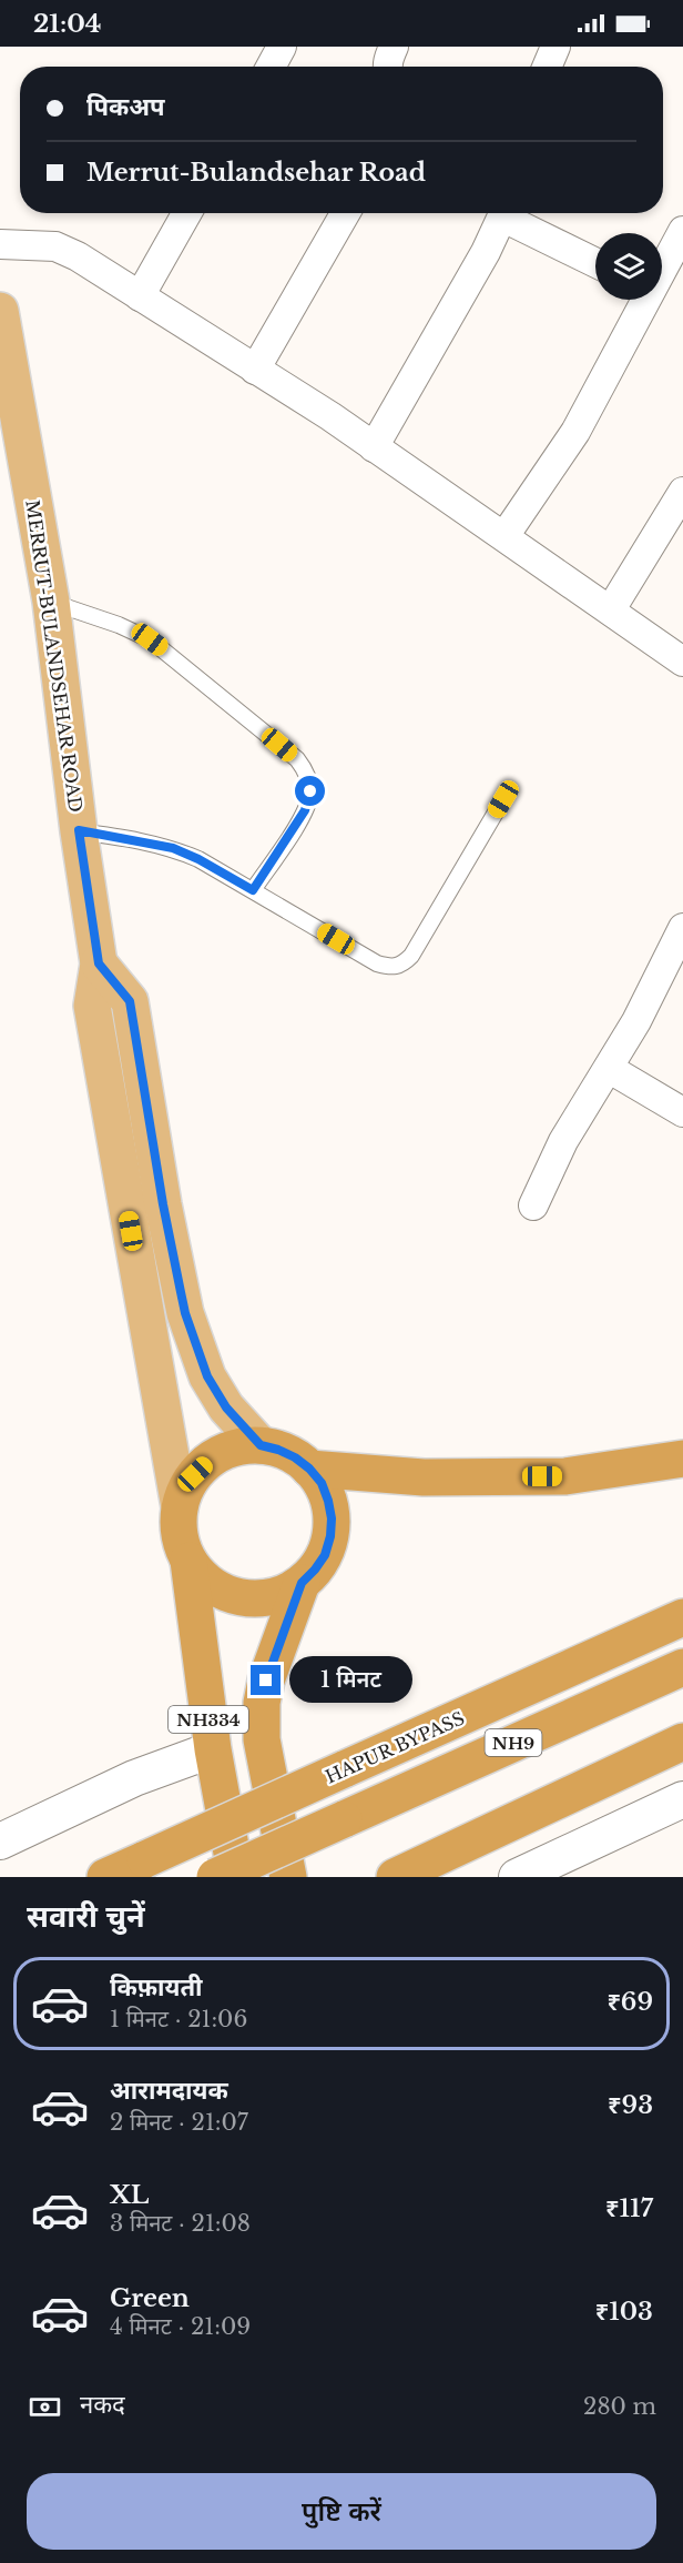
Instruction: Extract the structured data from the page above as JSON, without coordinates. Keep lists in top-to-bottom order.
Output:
{
  "streets": {
    "highway": ["NH334", "NH9", "HAPUR BYPASS"],
    "main road": ["MERRUT-BULANDSEHAR ROAD"]
  },
  "crossings": [
    ["MERRUT-BULANDSEHAR ROAD", "NH334"]
  ],
  "page": {
    "status": "21:04",
    "banner": ["पिकअप", "Merrut-Bulandsehar Road"],
    "bubble": "1 मिनट",
    "heading": "सवारी चुनें",
    "list": [
      {
        "name": "किफ़ायती",
        "note": "1 मिनट · 21:06",
        "value": "₹69"
      },
      {
        "name": "आरामदायक",
        "note": "2 मिनट · 21:07",
        "value": "₹93"
      },
      {
        "name": "XL",
        "note": "3 मिनट · 21:08",
        "value": "₹117"
      },
      {
        "name": "Green",
        "note": "4 मिनट · 21:09",
        "value": "₹103"
      }
    ],
    "pay": ["नकद", "280 m"],
    "buttons": "पुष्टि करें"
  }
}
